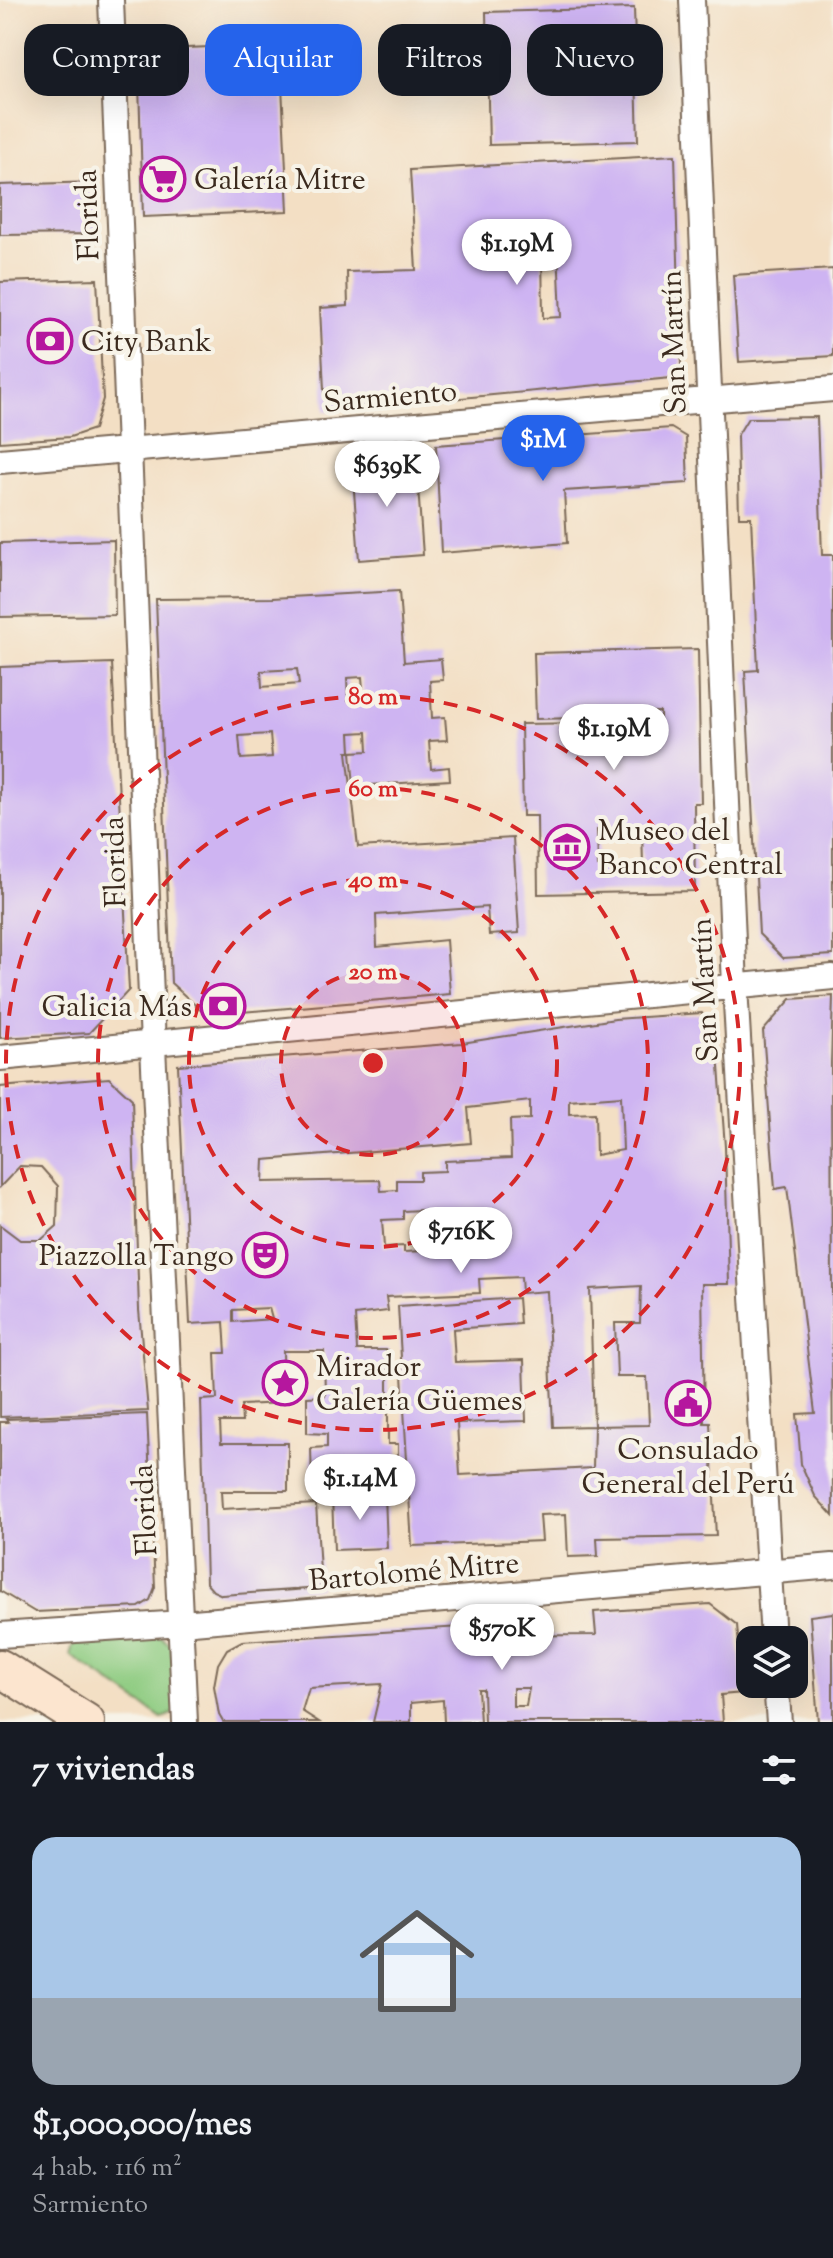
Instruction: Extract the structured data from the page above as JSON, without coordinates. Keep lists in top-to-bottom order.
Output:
{
  "streets": {
    "street": [
      "Florida",
      "San Martín",
      "Sarmiento",
      "Bartolomé Mitre"
    ]
  },
  "crossings": [
    ["Florida", "Sarmiento"],
    ["Florida", "Bartolomé Mitre"],
    ["San Martín", "Sarmiento"],
    ["San Martín", "Bartolomé Mitre"]
  ],
  "places": {
    "supermarket": ["Galería Mitre"],
    "bank": ["City Bank", "Galicia Más"],
    "museum": ["Museo del Banco Central"],
    "theatre": ["Piazzolla Tango"],
    "place": ["Mirador Galería Güemes"],
    "public building": ["Consulado General del Perú"]
  },
  "page": {
    "chip": [
      "Comprar",
      "Alquilar",
      "Filtros",
      "Nuevo"
    ],
    "price": [
      "$1.19M",
      "$1M",
      "$639K",
      "$1.19M",
      "$716K",
      "$1.14M",
      "$570K"
    ],
    "heading": "7 viviendas",
    "list": [
      {
        "name": "$1,000,000/mes",
        "note": "4 hab. · 116 m² · Sarmiento"
      }
    ]
  },
  "rings": [
    "80 m",
    "60 m",
    "40 m",
    "20 m"
  ]
}
